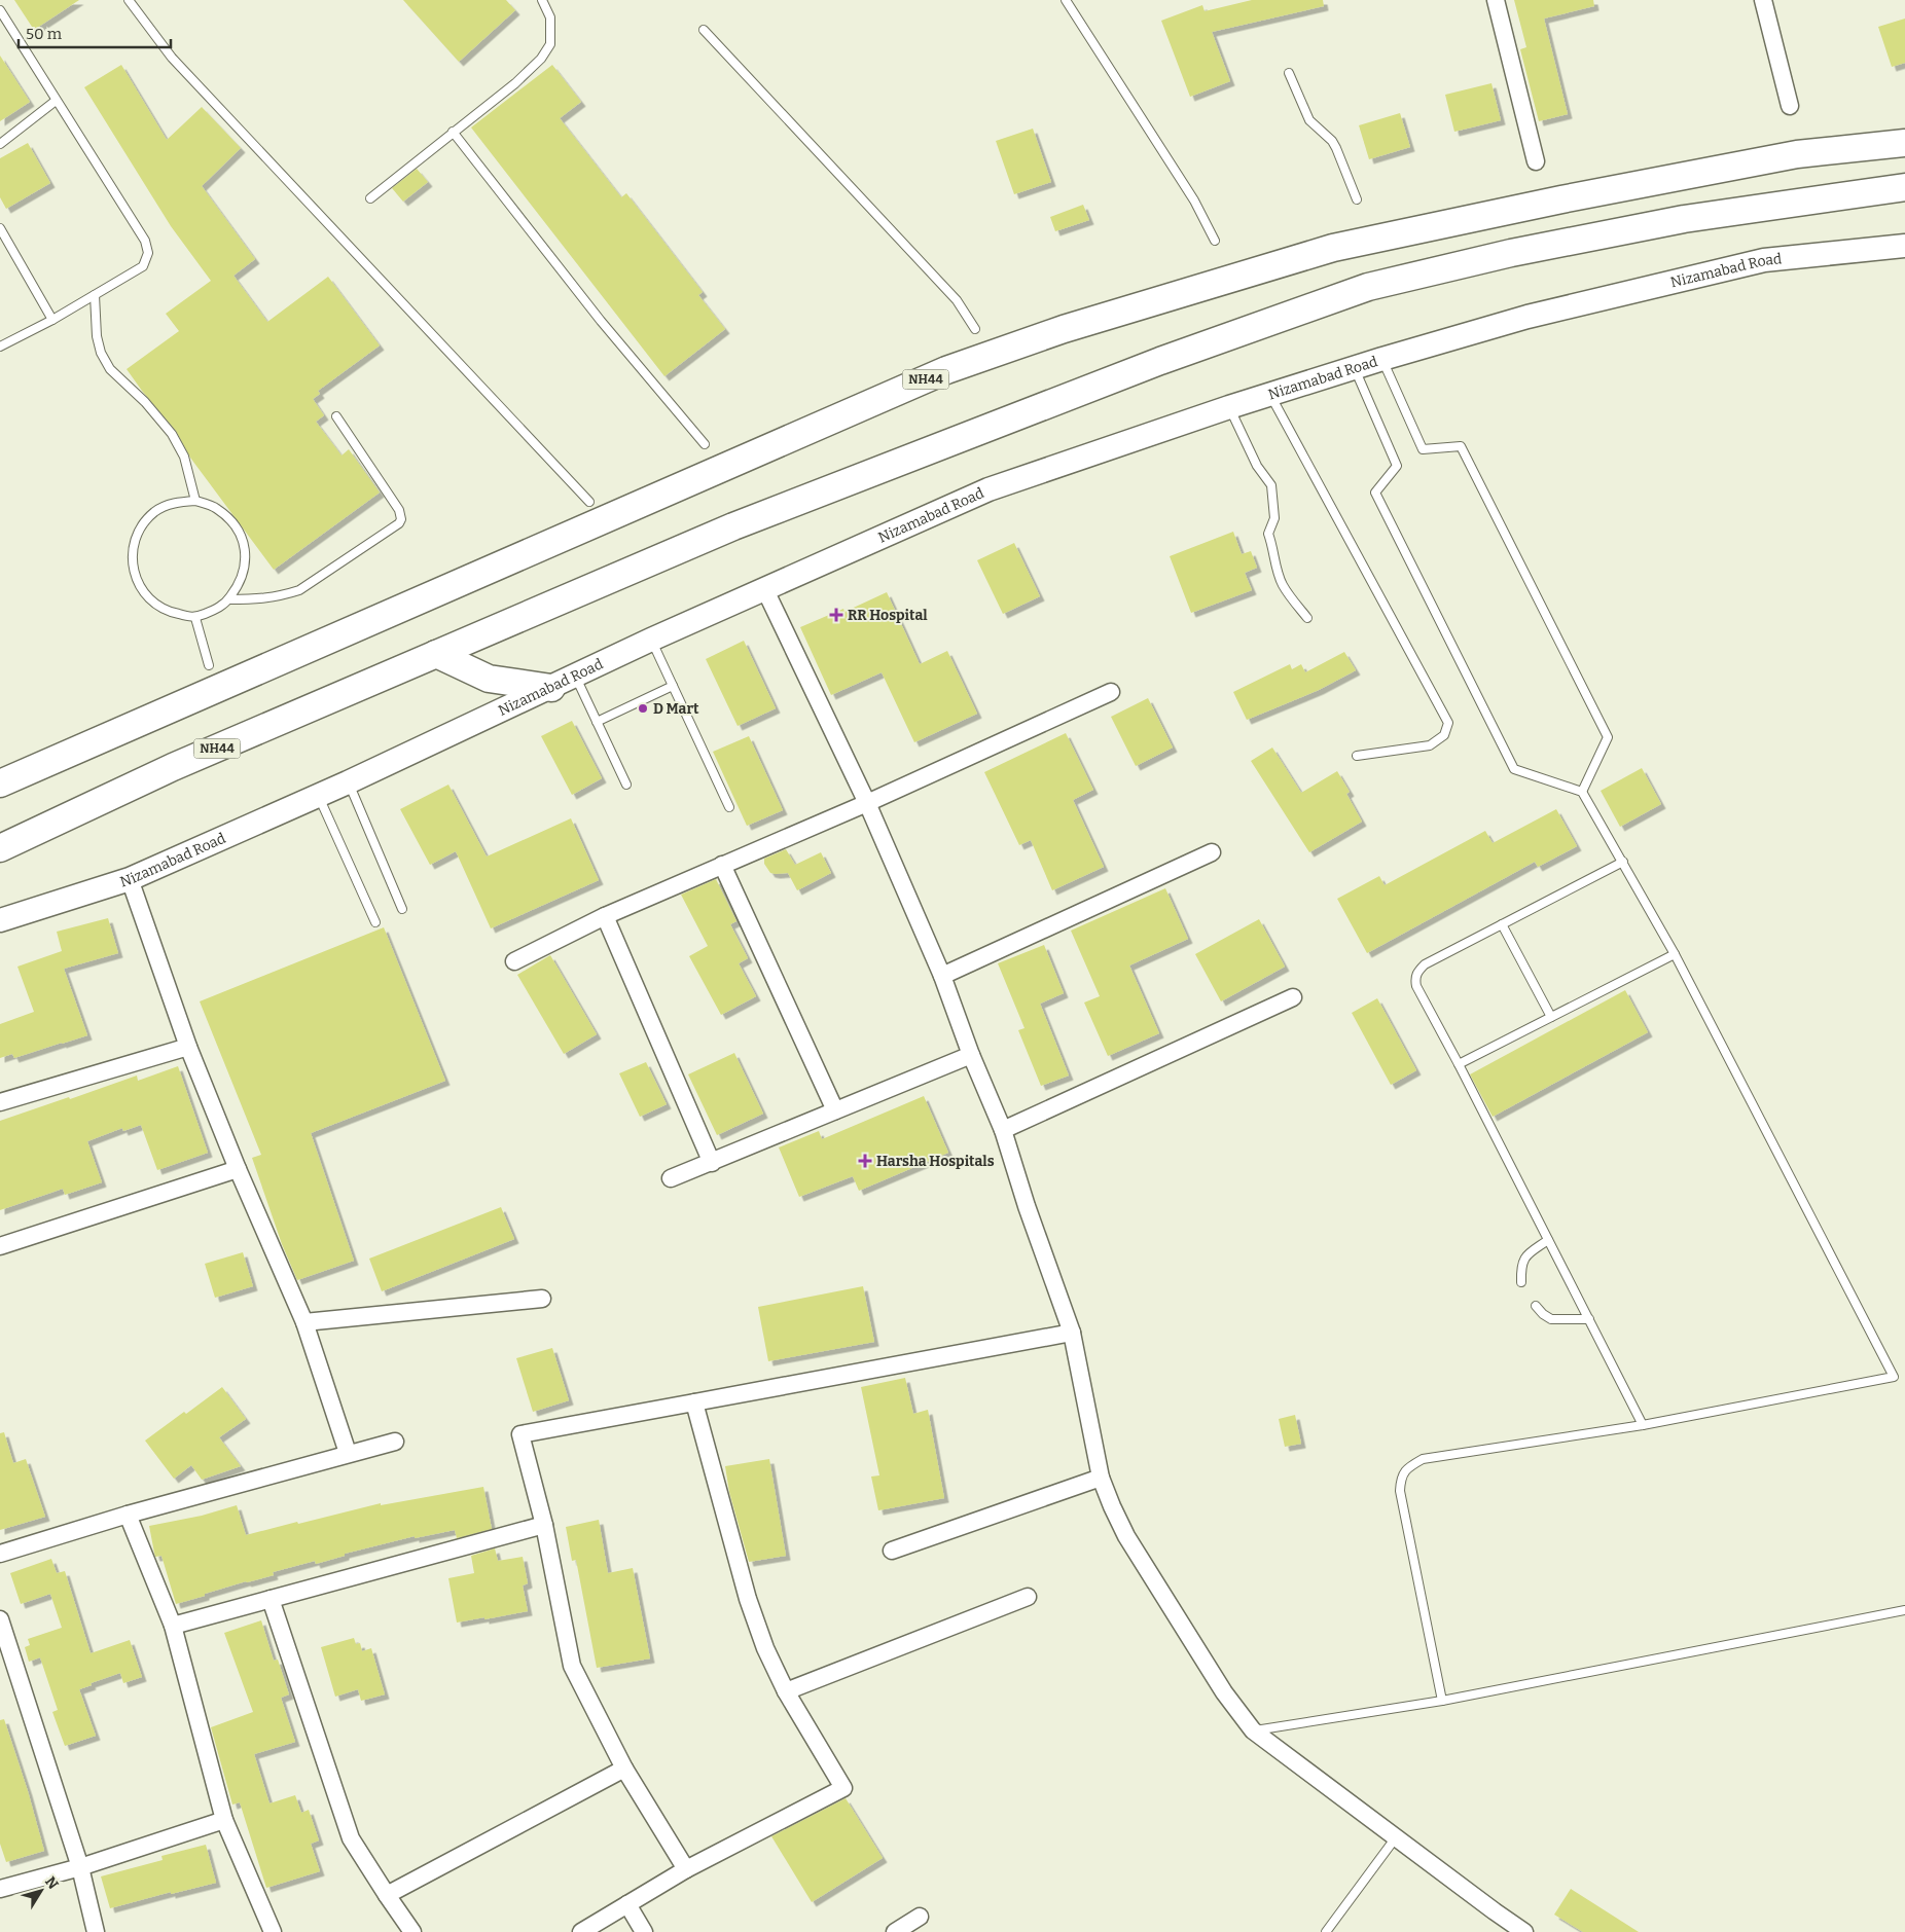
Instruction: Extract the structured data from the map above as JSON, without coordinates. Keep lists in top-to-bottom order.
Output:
{
  "streets": {
    "highway": ["NH44"],
    "main road": ["Nizamabad Road"]
  },
  "places": {
    "health": ["RR Hospital", "Harsha Hospitals"],
    "other": ["D Mart"]
  },
  "scale_bar": "50 m",
  "north": "top right"
}
